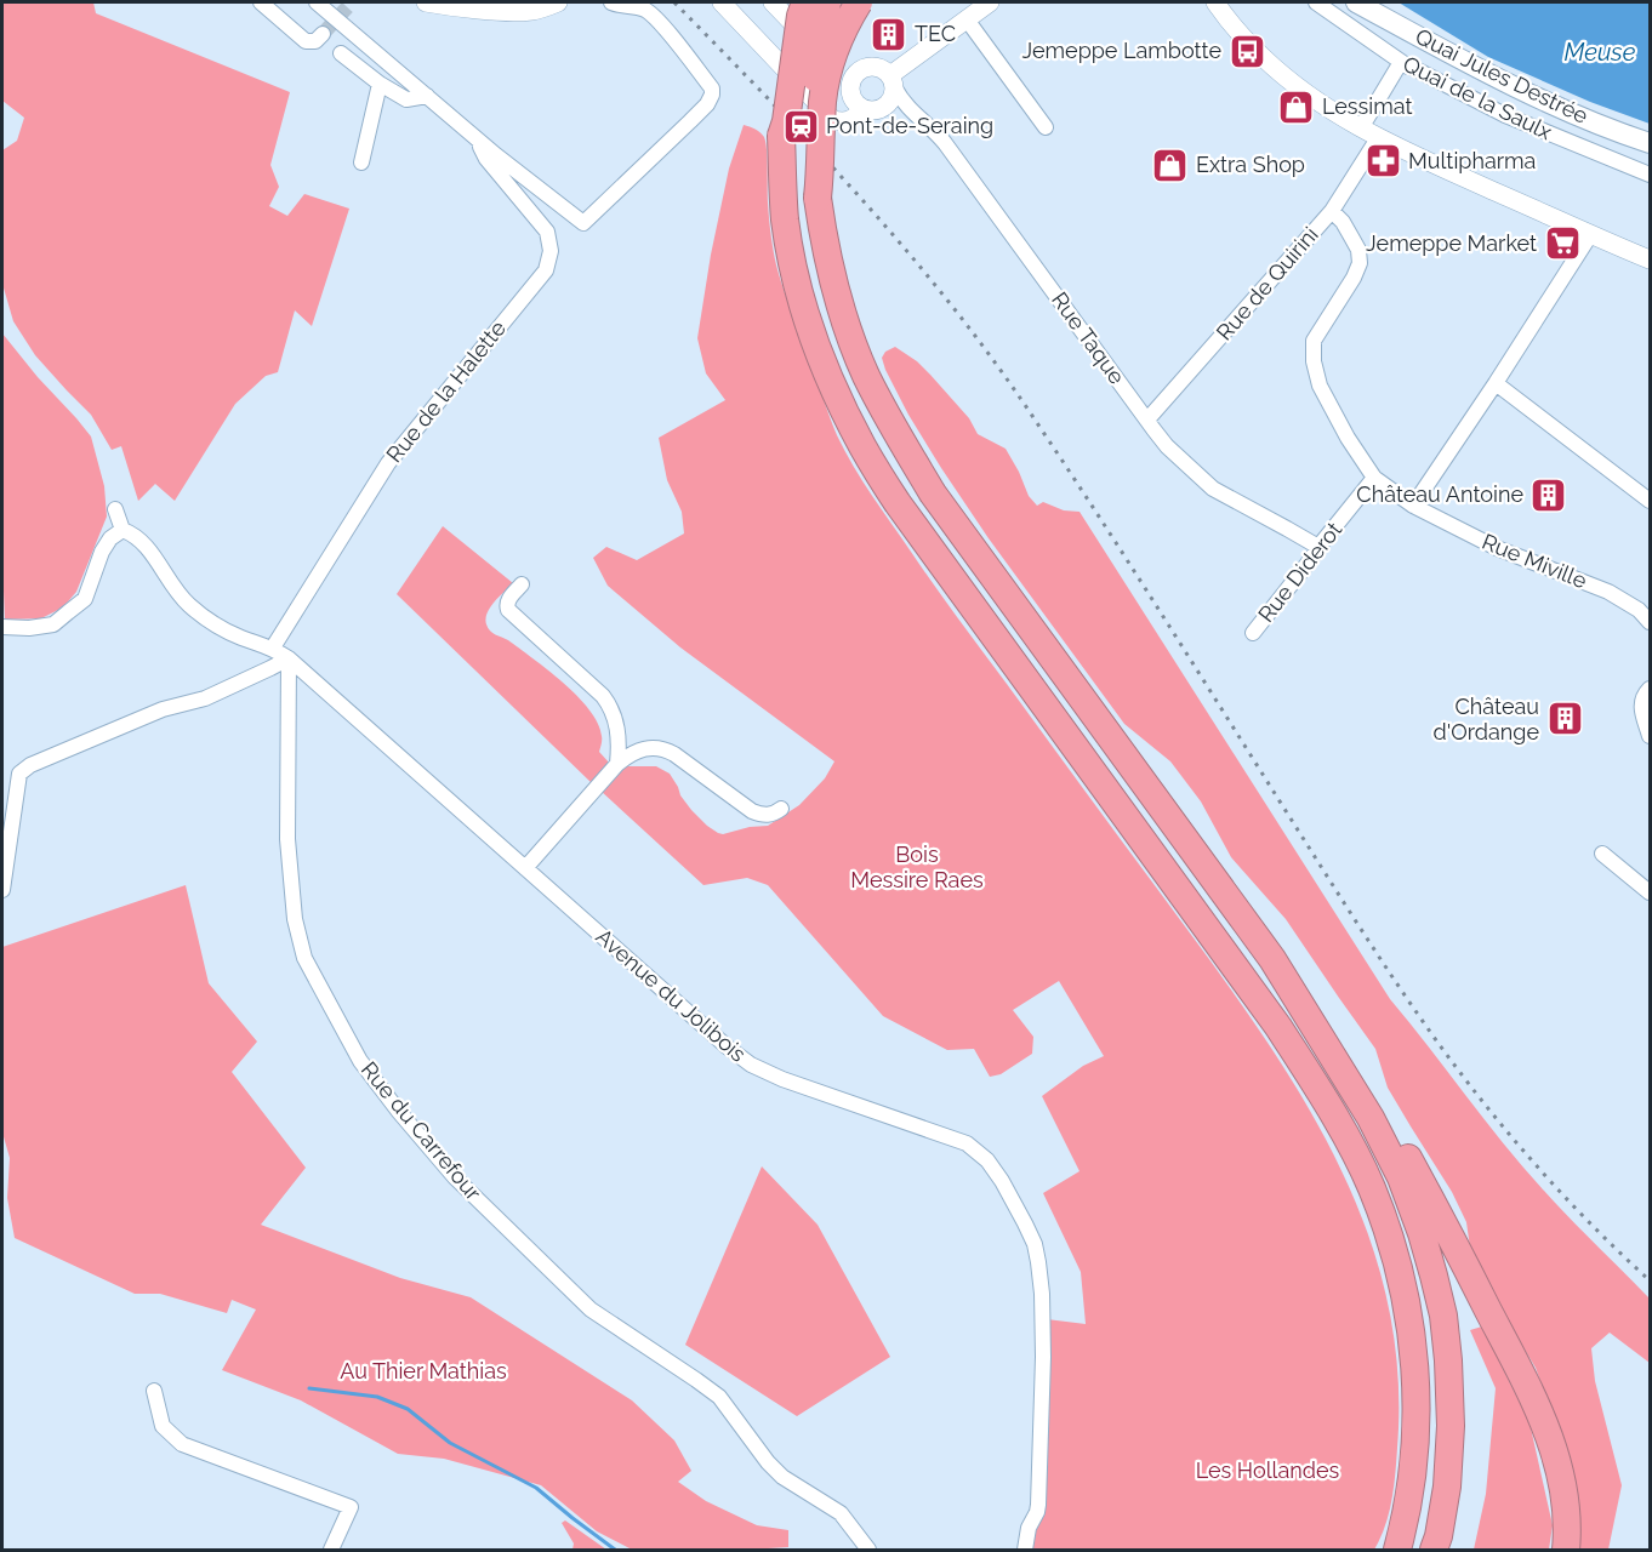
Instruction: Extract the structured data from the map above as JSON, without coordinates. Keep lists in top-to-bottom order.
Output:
{
  "streets": {
    "main road": ["Quai Jules Destrée"],
    "street": [
      "Quai de la Saulx",
      "Rue de Quirini",
      "Rue Taque",
      "Rue de la Halette",
      "Rue Miville",
      "Rue Diderot",
      "Avenue du Jolibois",
      "Rue du Carrefour"
    ]
  },
  "crossings": [
    ["Quai de la Saulx", "Rue de Quirini"],
    ["Rue de Quirini", "Rue Taque"],
    ["Rue Taque", "Rue Diderot"],
    ["Rue de la Halette", "Avenue du Jolibois"],
    ["Rue Miville", "Rue Diderot"],
    ["Avenue du Jolibois", "Rue du Carrefour"]
  ],
  "water": ["Meuse"],
  "parks": ["Bois Messire Raes", "Au Thier Mathias", "Les Hollandes"],
  "places": {
    "building": ["TEC", "Château Antoine", "Château d'Ordange"],
    "bus stop": ["Jemeppe Lambotte"],
    "shop": ["Lessimat", "Extra Shop"],
    "station": ["Pont-de-Seraing"],
    "pharmacy": ["Multipharma"],
    "supermarket": ["Jemeppe Market"]
  }
}
